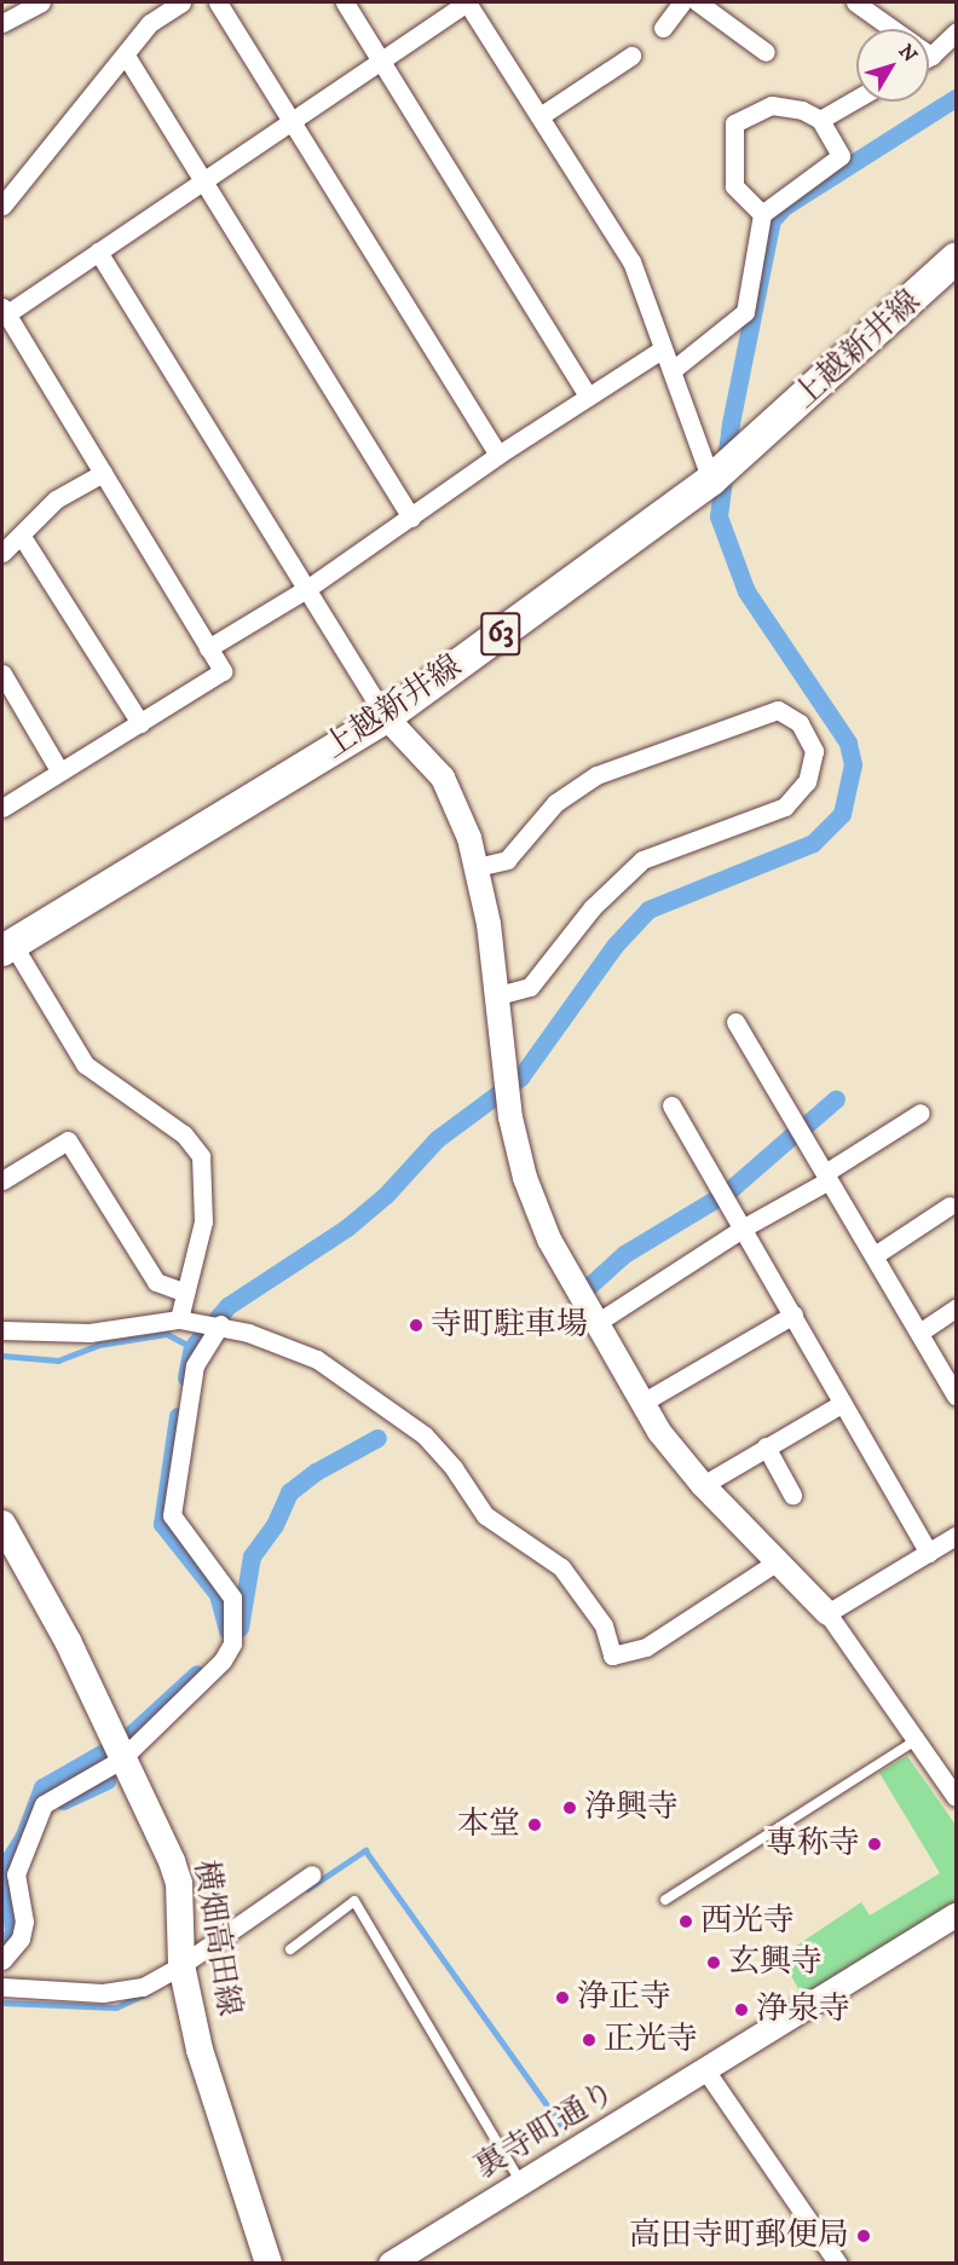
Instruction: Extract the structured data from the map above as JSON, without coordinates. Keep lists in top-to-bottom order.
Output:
{
  "streets": {
    "main road": ["上越新井線", "63", "横畑高田線"],
    "street": ["裏寺町通り"]
  },
  "places": [
    "寺町駐車場",
    "浄興寺",
    "本堂",
    "専称寺",
    "西光寺",
    "玄興寺",
    "浄正寺",
    "浄泉寺",
    "正光寺",
    "高田寺町郵便局"
  ],
  "north": "top right"
}
